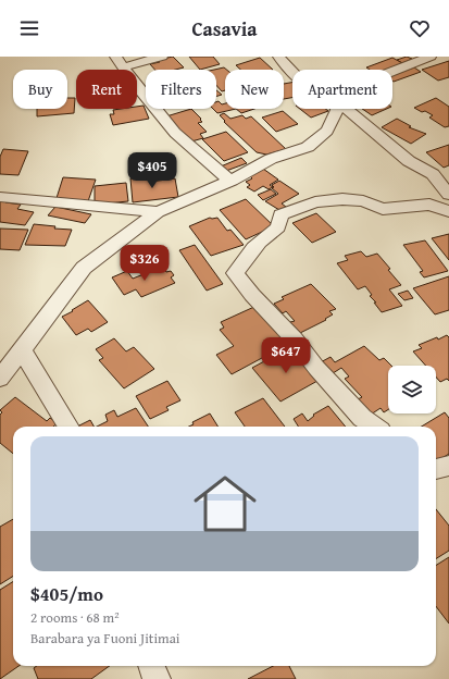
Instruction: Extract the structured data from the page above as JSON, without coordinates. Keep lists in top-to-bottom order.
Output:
{
  "page": {
    "header": "Casavia",
    "chip": [
      "Buy",
      "Rent",
      "Filters",
      "New",
      "Apartment"
    ],
    "price": ["$405", "$326", "$647"],
    "list": [
      {
        "name": "$405/mo",
        "note": "2 rooms · 68 m² · Barabara ya Fuoni Jitimai"
      }
    ]
  }
}
